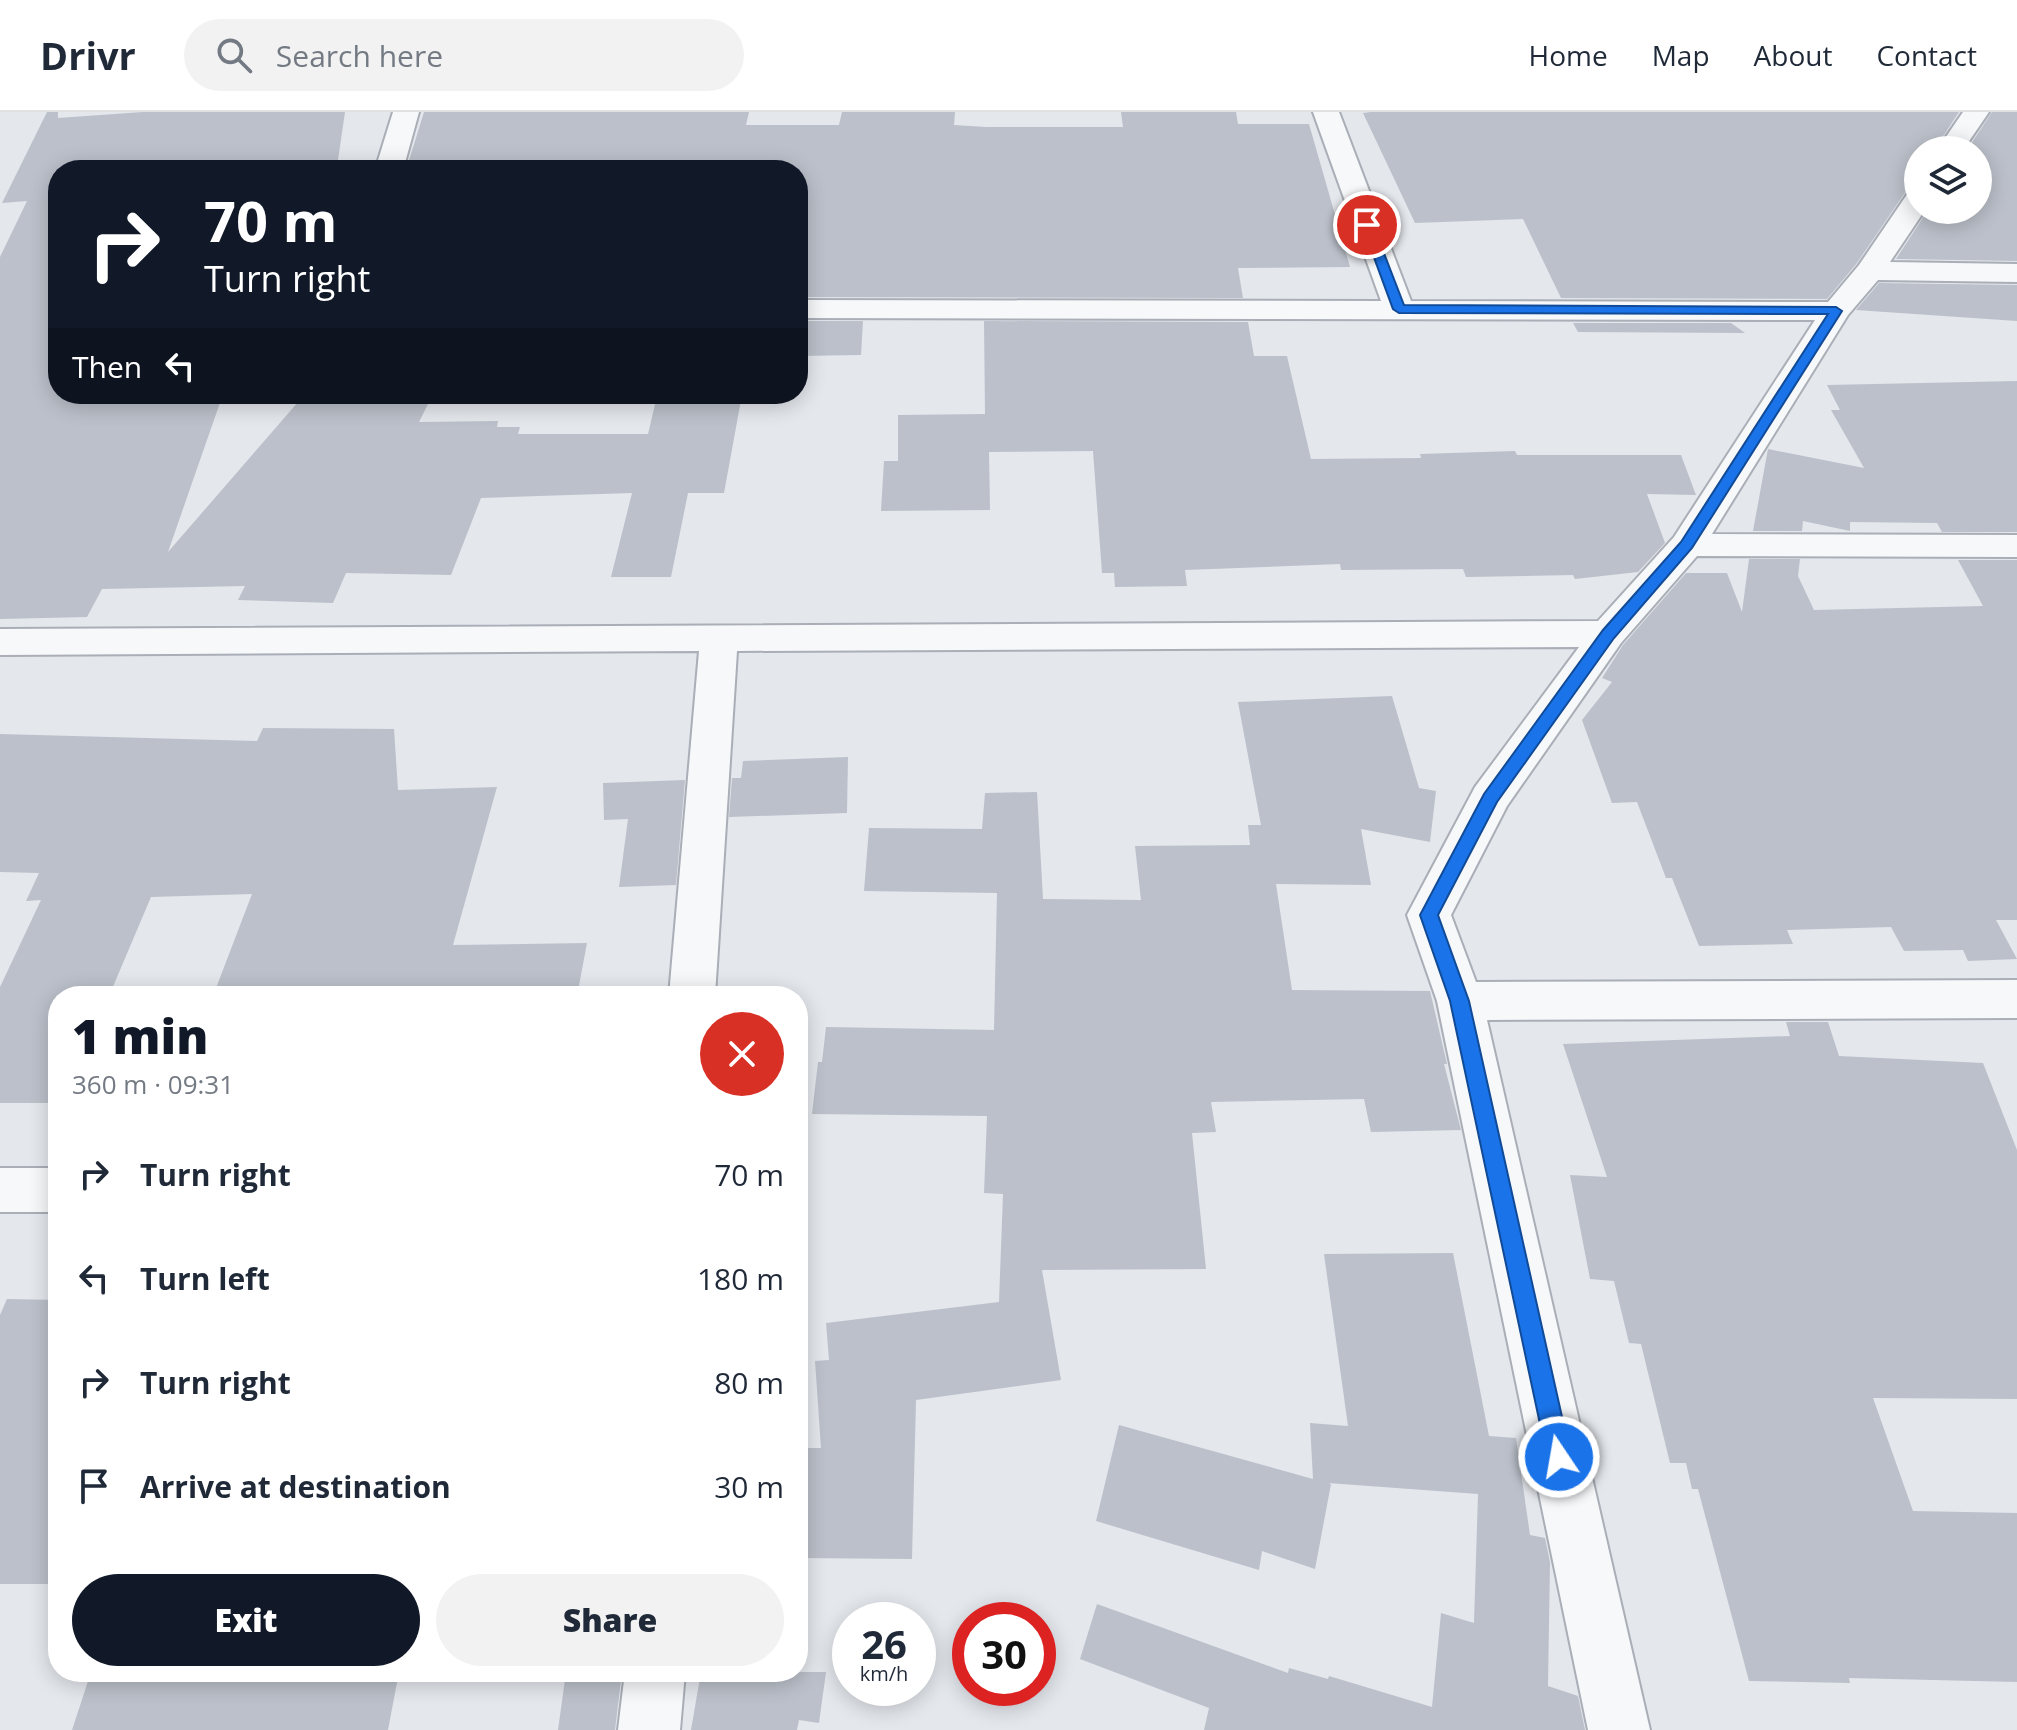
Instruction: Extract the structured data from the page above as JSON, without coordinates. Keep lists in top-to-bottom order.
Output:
{
  "page": {
    "header": "Drivr",
    "search": "Search here",
    "nav": [
      "Home",
      "Map",
      "About",
      "Contact"
    ],
    "turn": ["70 m", "Turn right"],
    "then": "Then",
    "heading": ["1 min", "360 m · 09:31"],
    "list": [
      {
        "name": "Turn right",
        "value": "70 m"
      },
      {
        "name": "Turn left",
        "value": "180 m"
      },
      {
        "name": "Turn right",
        "value": "80 m"
      },
      {
        "name": "Arrive at destination",
        "value": "30 m"
      }
    ],
    "buttons": ["Exit", "Share"],
    "speed": "26 km/h",
    "limit": "30"
  }
}
